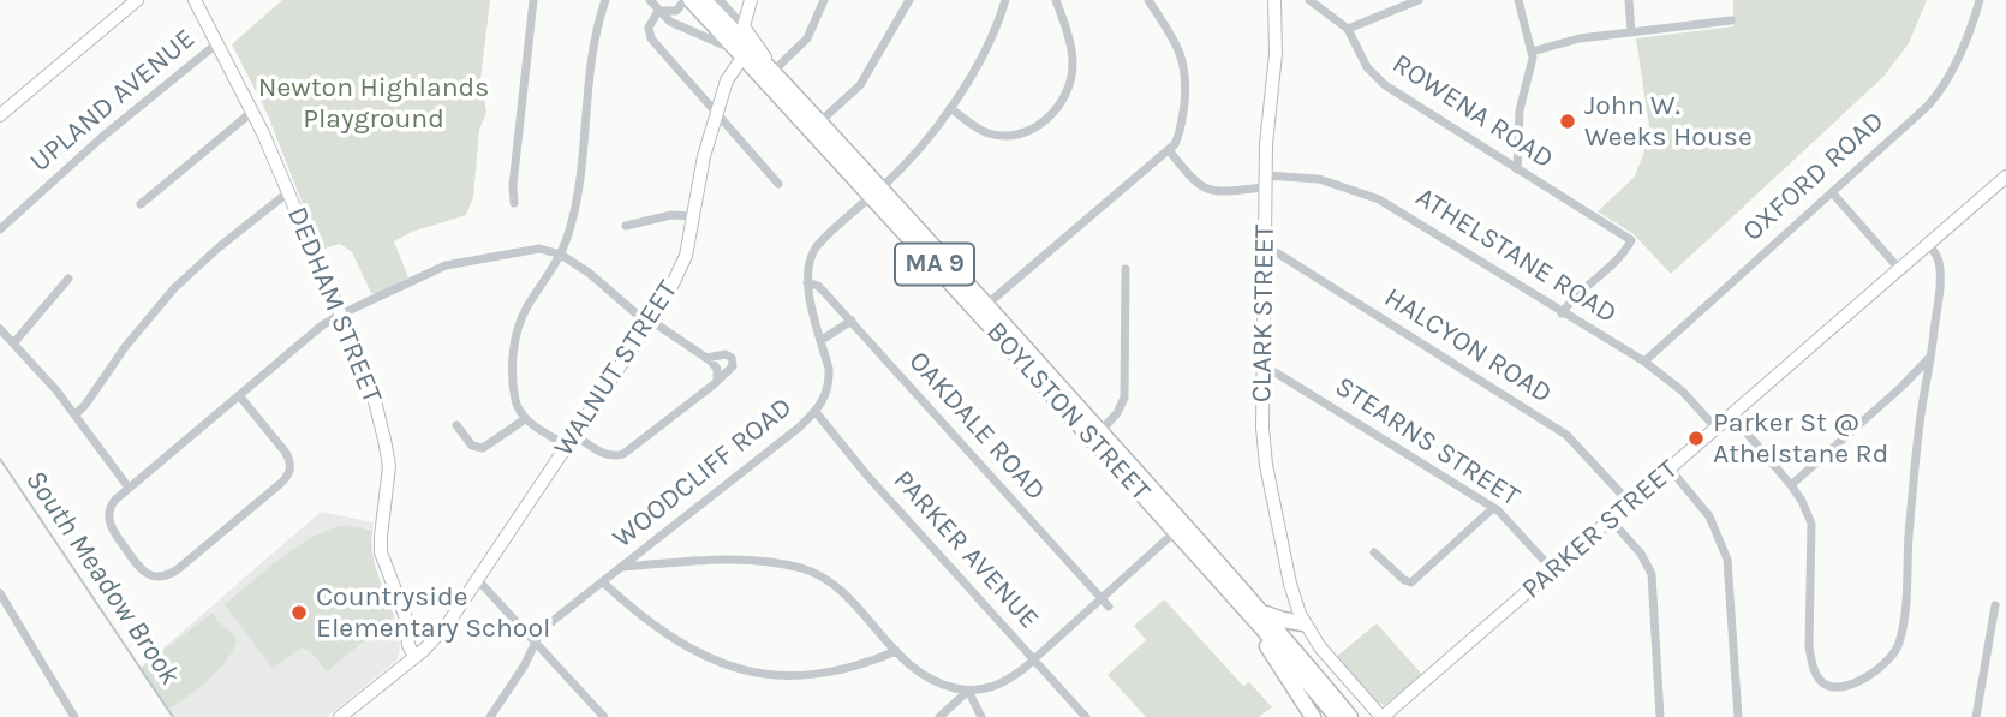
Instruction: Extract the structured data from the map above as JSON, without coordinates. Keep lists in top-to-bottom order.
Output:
{
  "streets": {
    "highway": ["MA 9", "BOYLSTON STREET"],
    "main road": [
      "DEDHAM STREET",
      "CLARK STREET",
      "WALNUT STREET",
      "PARKER STREET"
    ],
    "street": [
      "UPLAND AVENUE",
      "ROWENA ROAD",
      "OXFORD ROAD",
      "ATHELSTANE ROAD",
      "HALCYON ROAD",
      "OAKDALE ROAD",
      "STEARNS STREET",
      "WOODCLIFF ROAD",
      "PARKER AVENUE"
    ]
  },
  "crossings": [
    ["UPLAND AVENUE", "DEDHAM STREET"],
    ["ROWENA ROAD", "ATHELSTANE ROAD"],
    ["OXFORD ROAD", "ATHELSTANE ROAD"],
    ["ATHELSTANE ROAD", "CLARK STREET"],
    ["ATHELSTANE ROAD", "PARKER STREET"],
    ["DEDHAM STREET", "WALNUT STREET"],
    ["CLARK STREET", "HALCYON ROAD"],
    ["CLARK STREET", "STEARNS STREET"],
    ["HALCYON ROAD", "PARKER STREET"],
    ["WALNUT STREET", "BOYLSTON STREET"],
    ["OAKDALE ROAD", "WOODCLIFF ROAD"],
    ["STEARNS STREET", "PARKER STREET"],
    ["WOODCLIFF ROAD", "PARKER AVENUE"]
  ],
  "water": ["South Meadow Brook"],
  "parks": ["Newton Highlands Playground"],
  "places": ["John W. Weeks House", "Parker St @ Athelstane Rd", "Countryside Elementary School"]
}
